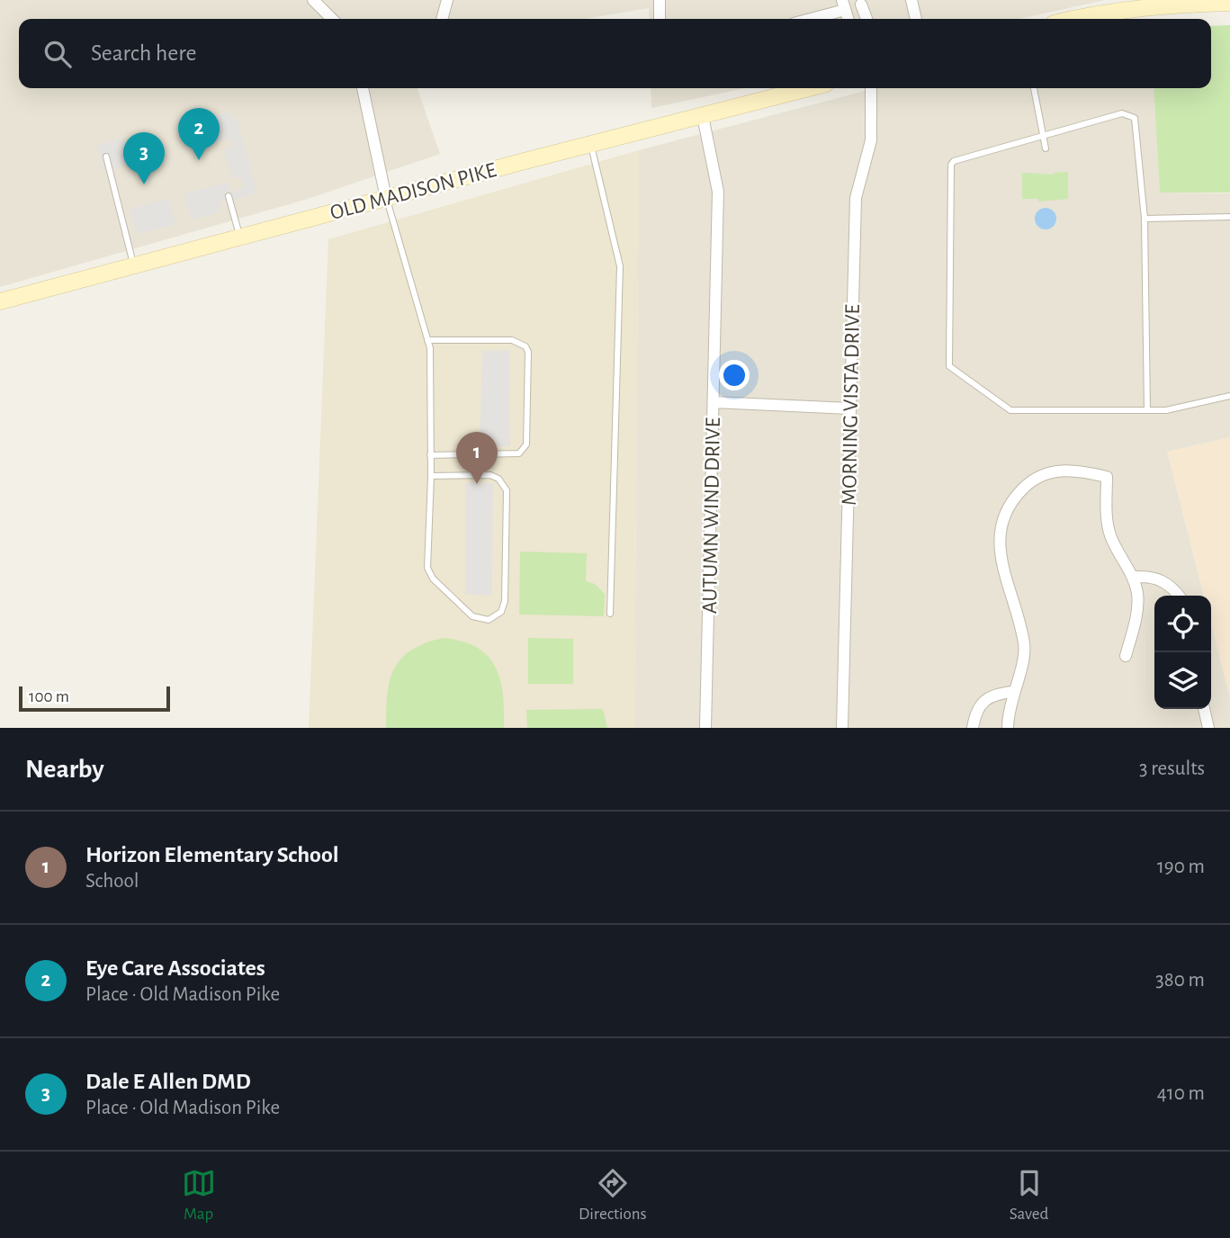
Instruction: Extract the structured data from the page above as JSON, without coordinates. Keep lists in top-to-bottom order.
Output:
{
  "streets": {
    "main road": ["OLD MADISON PIKE"],
    "street": ["MORNING VISTA DRIVE", "AUTUMN WIND DRIVE"]
  },
  "crossings": [
    ["OLD MADISON PIKE", "AUTUMN WIND DRIVE"]
  ],
  "scale_bar": "100 m",
  "page": {
    "search": "Search here",
    "pins": ["2", "3", "1"],
    "scale": "100 m",
    "heading": ["Nearby", "3 results"],
    "list": [
      {
        "mark": "1",
        "name": "Horizon Elementary School",
        "note": "School",
        "value": "190 m"
      },
      {
        "mark": "2",
        "name": "Eye Care Associates",
        "note": "Place · Old Madison Pike",
        "value": "380 m"
      },
      {
        "mark": "3",
        "name": "Dale E Allen DMD",
        "note": "Place · Old Madison Pike",
        "value": "410 m"
      }
    ],
    "nav": ["Map", "Directions", "Saved"]
  }
}
